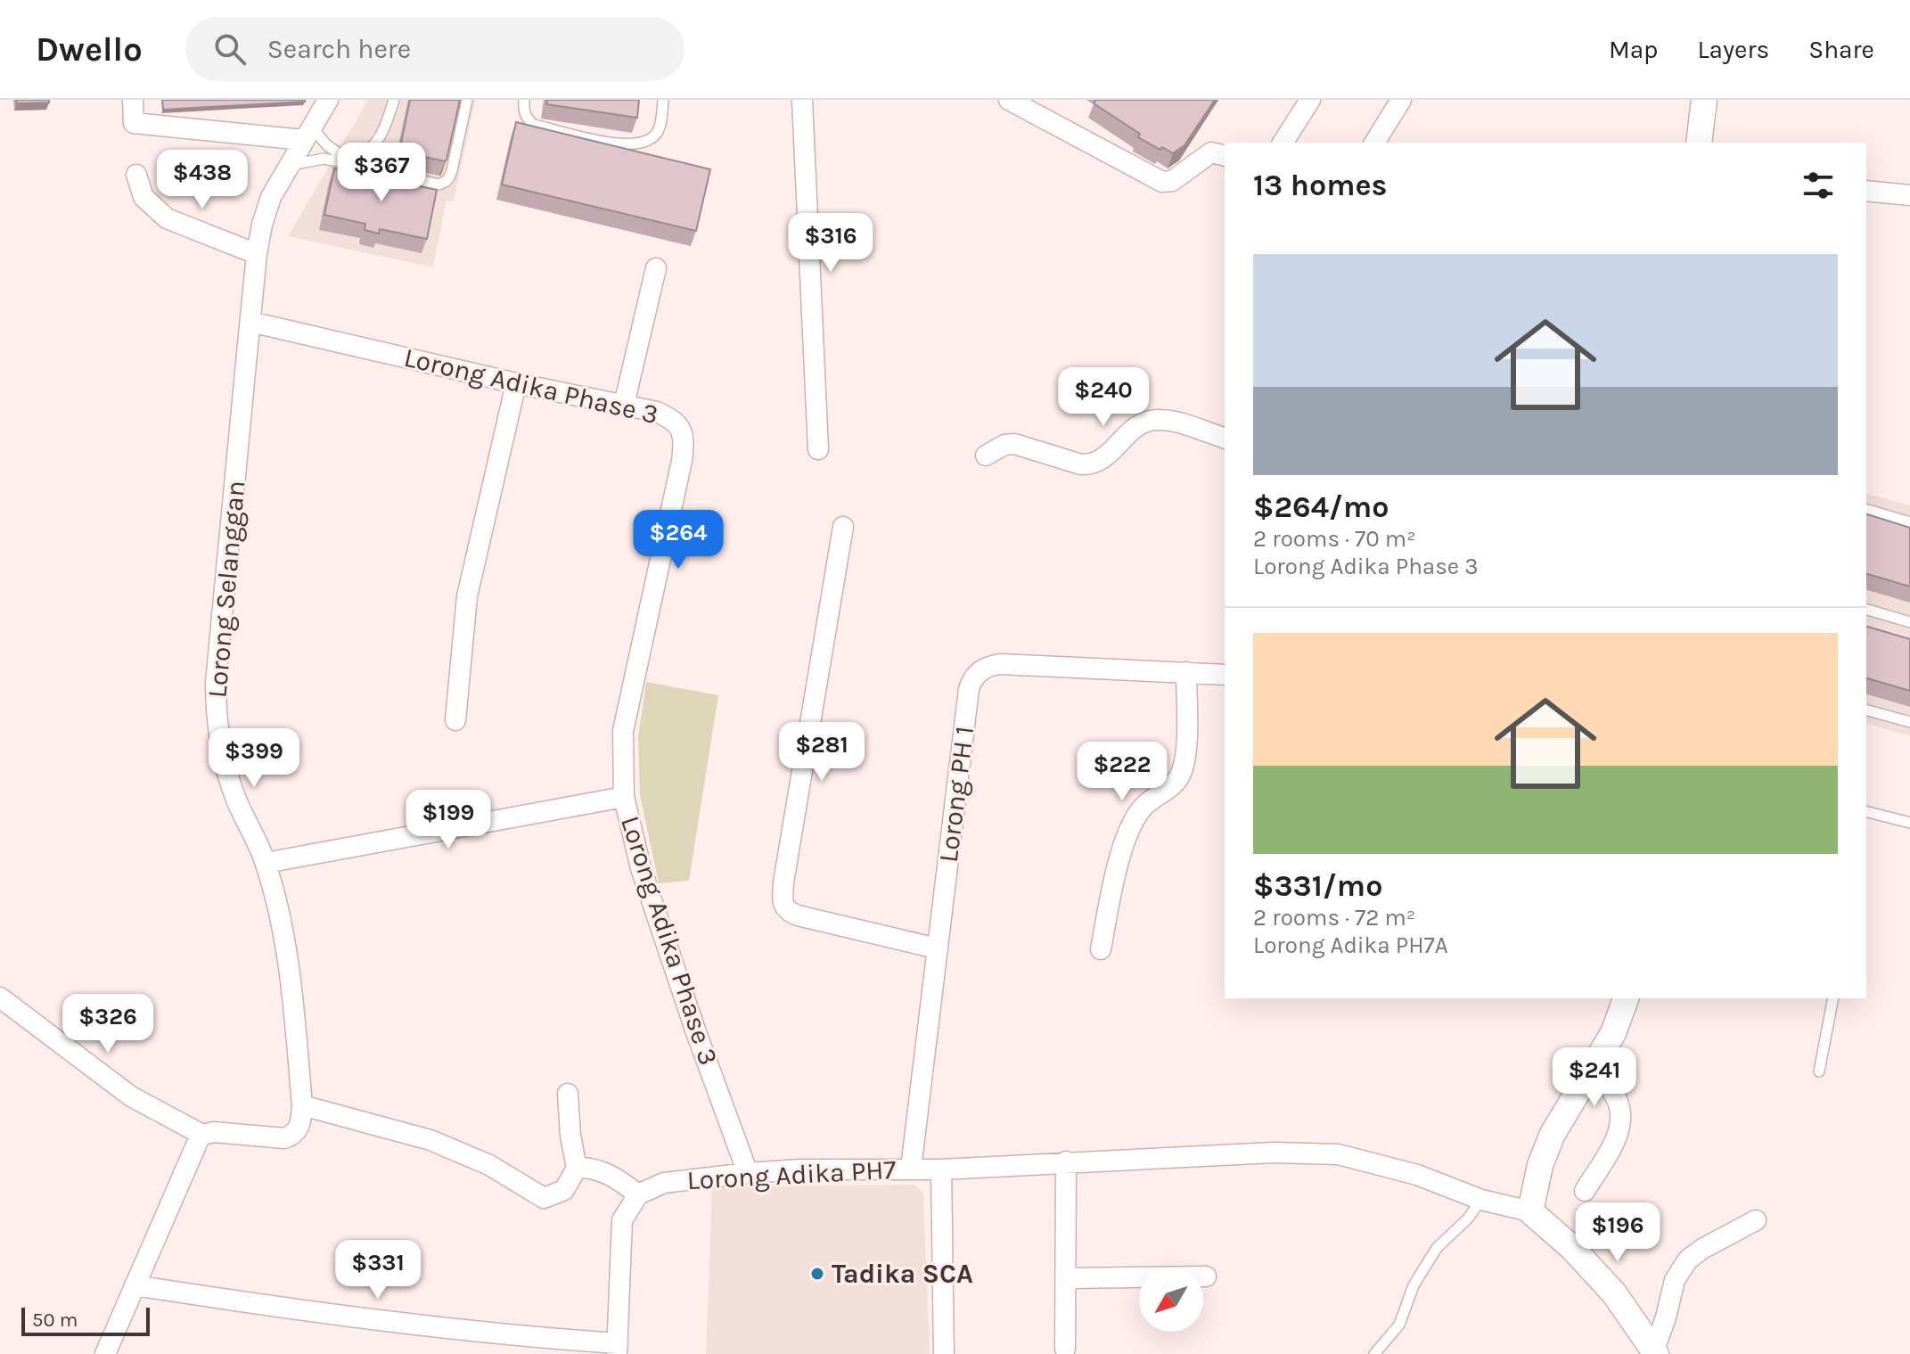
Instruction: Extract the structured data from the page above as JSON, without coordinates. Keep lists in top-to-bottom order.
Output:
{
  "streets": {
    "street": [
      "Lorong Adika Phase 3",
      "Lorong Selanggan",
      "Lorong PH 1",
      "Lorong Adika PH7"
    ]
  },
  "crossings": [
    ["Lorong Adika Phase 3", "Lorong Selanggan"],
    ["Lorong Adika Phase 3", "Lorong Adika PH7"],
    ["Lorong PH 1", "Lorong Adika PH7"]
  ],
  "places": ["Tadika SCA"],
  "scale_bar": "50 m",
  "north": "bottom left",
  "page": {
    "header": "Dwello",
    "search": "Search here",
    "nav": ["Map", "Layers", "Share"],
    "price": [
      "$367",
      "$438",
      "$316",
      "$240",
      "$264",
      "$281",
      "$399",
      "$222",
      "$199",
      "$326",
      "$241",
      "$196",
      "$331"
    ],
    "heading": "13 homes",
    "list": [
      {
        "name": "$264/mo",
        "note": "2 rooms · 70 m² · Lorong Adika Phase 3"
      },
      {
        "name": "$331/mo",
        "note": "2 rooms · 72 m² · Lorong Adika PH7A"
      }
    ],
    "scale": "50 m"
  }
}
